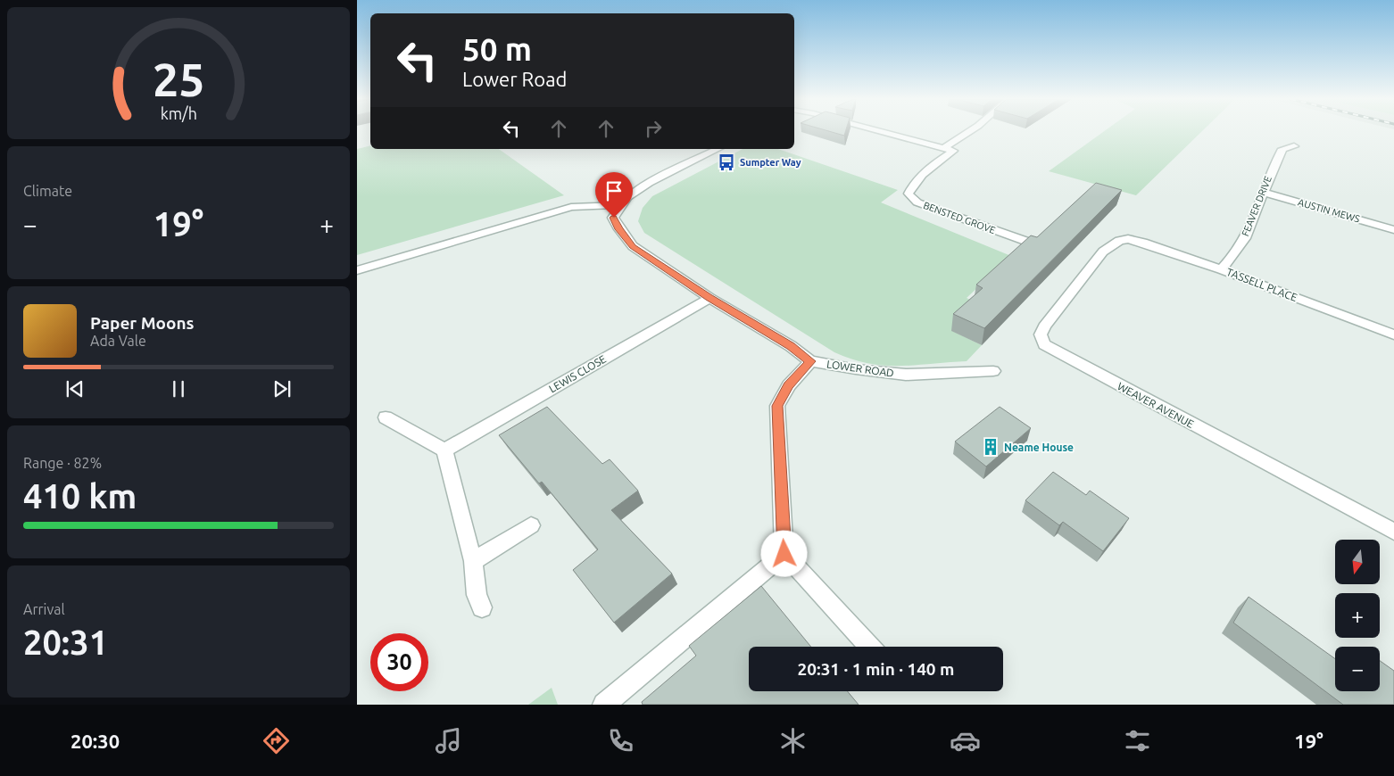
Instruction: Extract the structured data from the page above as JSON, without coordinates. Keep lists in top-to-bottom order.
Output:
{
  "streets": {
    "street": [
      "FEAVER DRIVE",
      "AUSTIN MEWS",
      "BENSTED GROVE",
      "TASSELL PLACE",
      "LOWER ROAD",
      "LEWIS CLOSE",
      "WEAVER AVENUE"
    ]
  },
  "crossings": [
    ["FEAVER DRIVE", "AUSTIN MEWS"],
    ["FEAVER DRIVE", "TASSELL PLACE"],
    ["TASSELL PLACE", "WEAVER AVENUE"],
    ["LOWER ROAD", "LEWIS CLOSE"]
  ],
  "places": {
    "bus stop": ["Sumpter Way"],
    "building": ["Neame House"]
  },
  "north": "bottom",
  "page": {
    "turn": ["50 m", "Lower Road"],
    "tile": [
      "Climate",
      ["Range · 82%", "410 km"],
      ["Arrival", "20:31"]
    ],
    "heat": ["−", "19°", "+"],
    "song": ["Paper Moons", "Ada Vale"],
    "map_buttons": ["+", "−"],
    "limit": "30",
    "trip": "20:31 · 1 min · 140 m",
    "tabs": ["20:30", "19°"],
    "gauge": ["25", "km/h"]
  }
}
